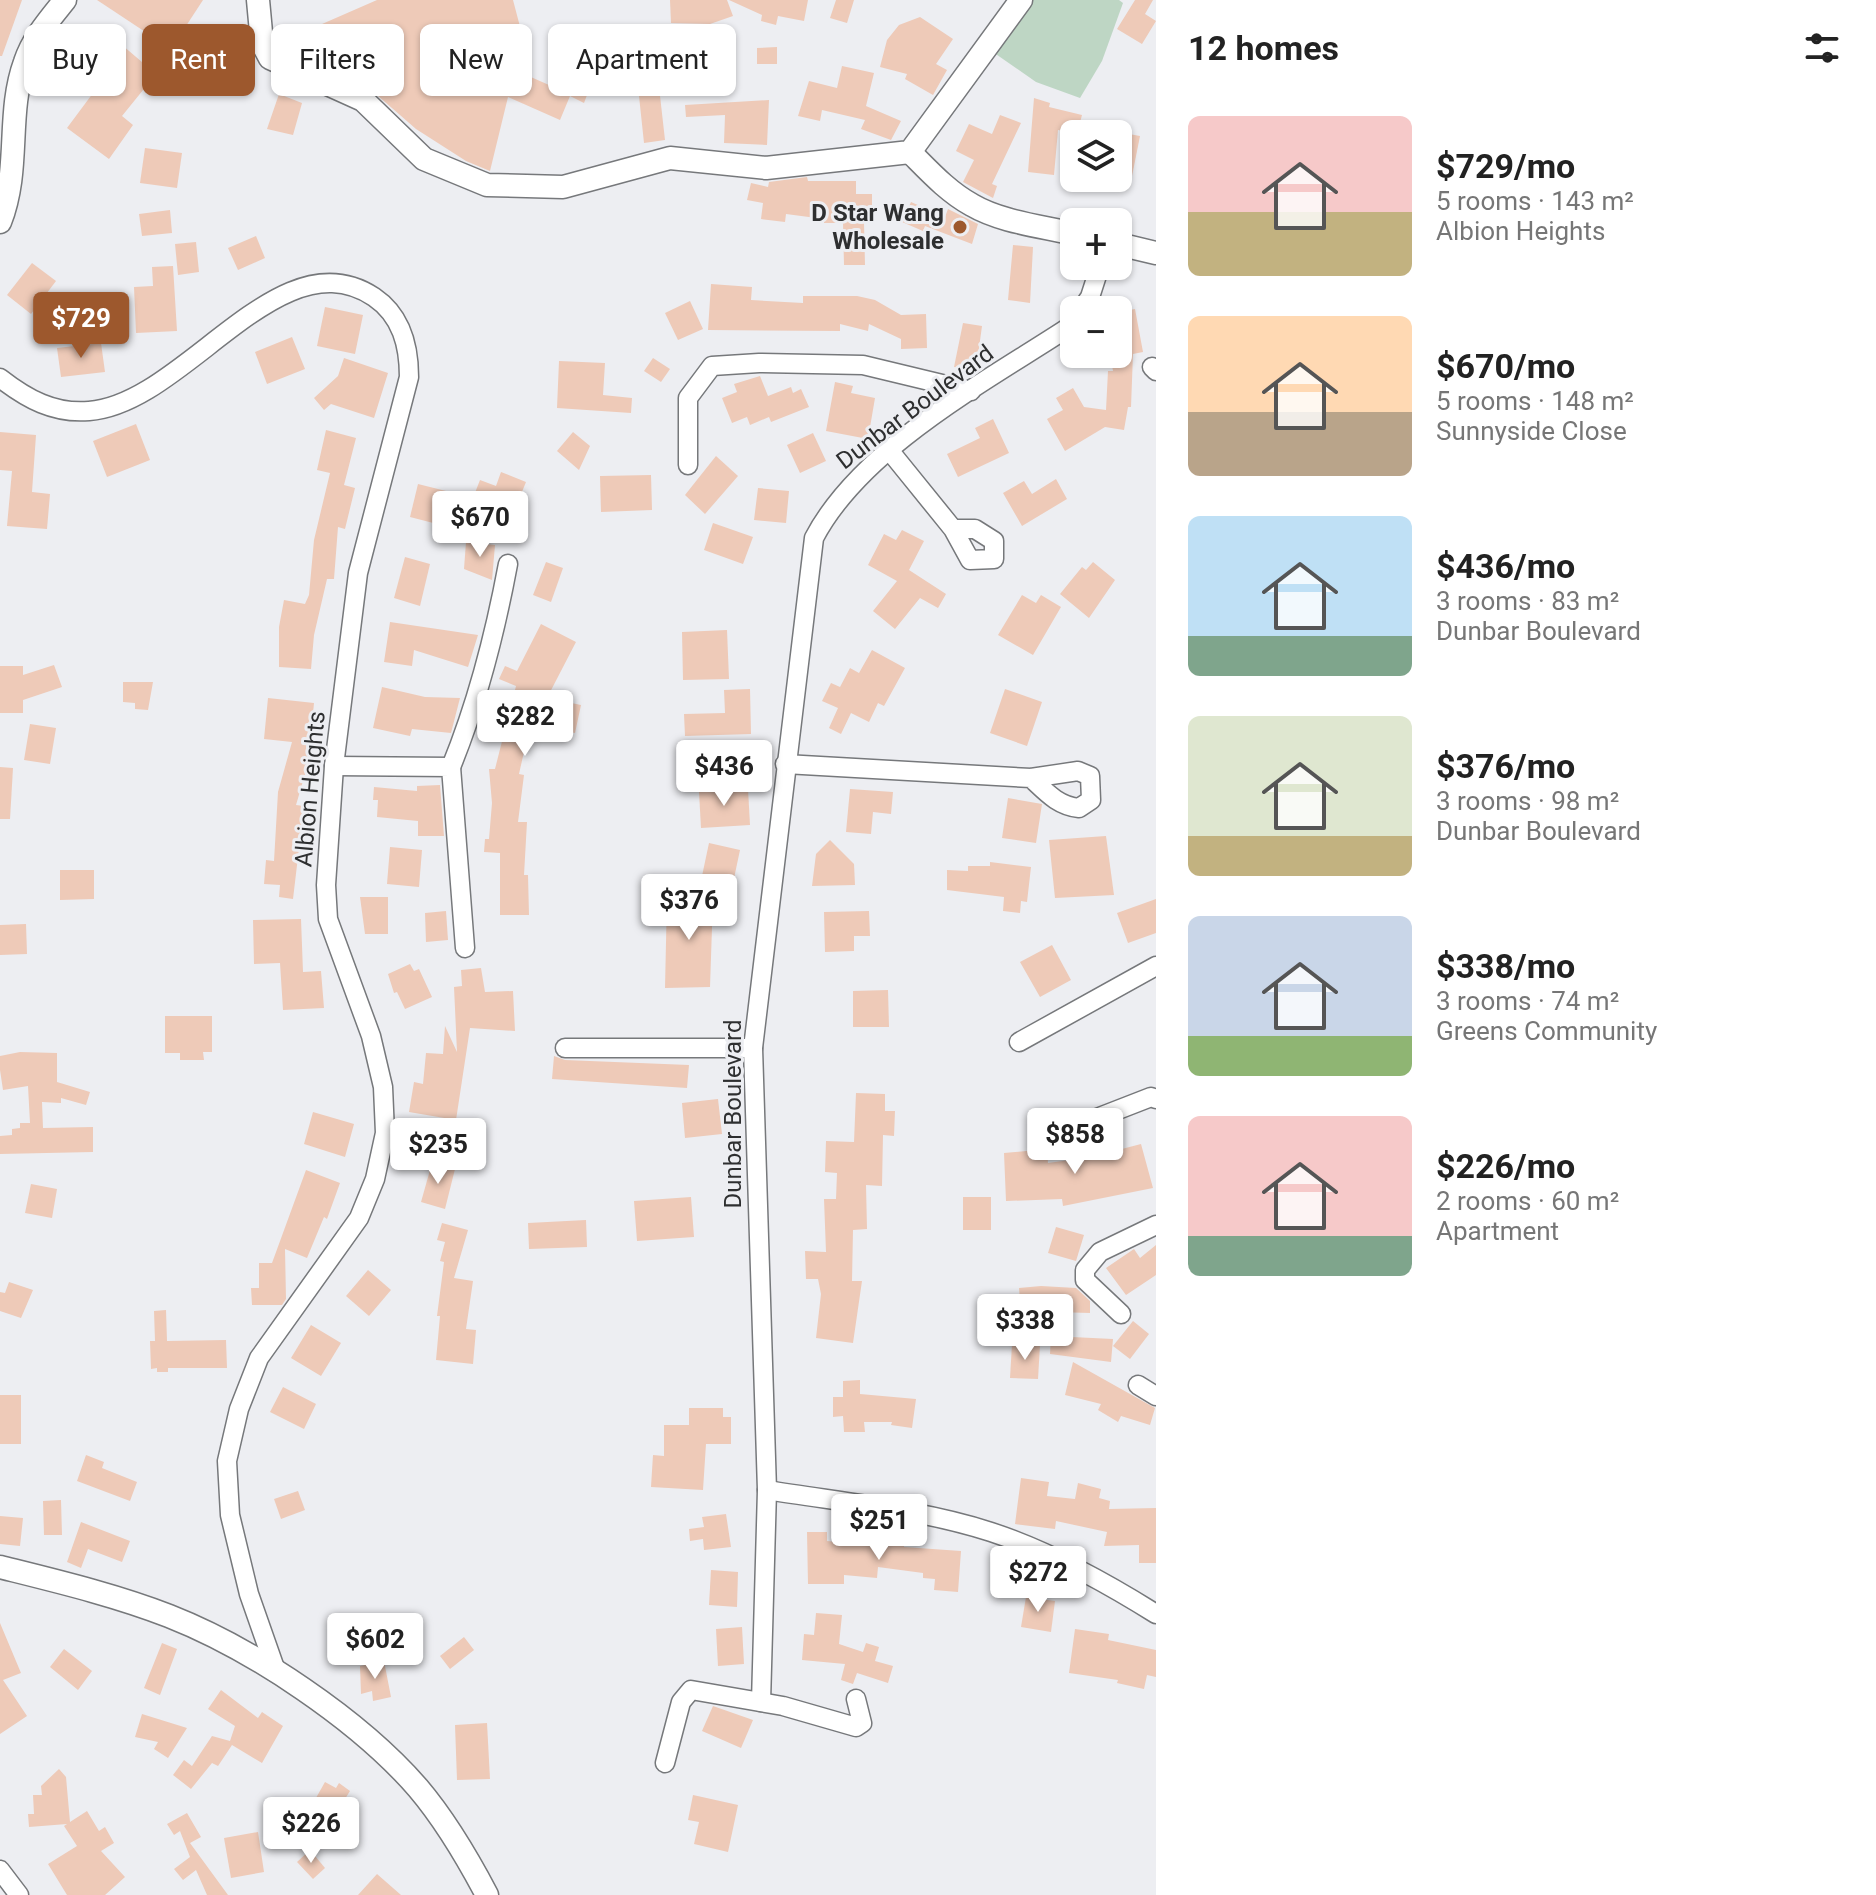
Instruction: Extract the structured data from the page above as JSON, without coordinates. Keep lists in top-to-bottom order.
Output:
{
  "streets": {
    "street": ["Dunbar Boulevard", "Albion Heights"]
  },
  "places": ["D Star Wang Wholesale"],
  "page": {
    "heading": "12 homes",
    "chip": [
      "Buy",
      "Rent",
      "Filters",
      "New",
      "Apartment"
    ],
    "list": [
      {
        "name": "$729/mo",
        "note": "5 rooms · 143 m² · Albion Heights"
      },
      {
        "name": "$670/mo",
        "note": "5 rooms · 148 m² · Sunnyside Close"
      },
      {
        "name": "$436/mo",
        "note": "3 rooms · 83 m² · Dunbar Boulevard"
      },
      {
        "name": "$376/mo",
        "note": "3 rooms · 98 m² · Dunbar Boulevard"
      },
      {
        "name": "$338/mo",
        "note": "3 rooms · 74 m² · Greens Community"
      },
      {
        "name": "$226/mo",
        "note": "2 rooms · 60 m² · Apartment"
      }
    ],
    "map_buttons": ["+", "−"],
    "price": [
      "$729",
      "$670",
      "$282",
      "$436",
      "$376",
      "$858",
      "$235",
      "$338",
      "$251",
      "$272",
      "$602",
      "$226"
    ]
  }
}
